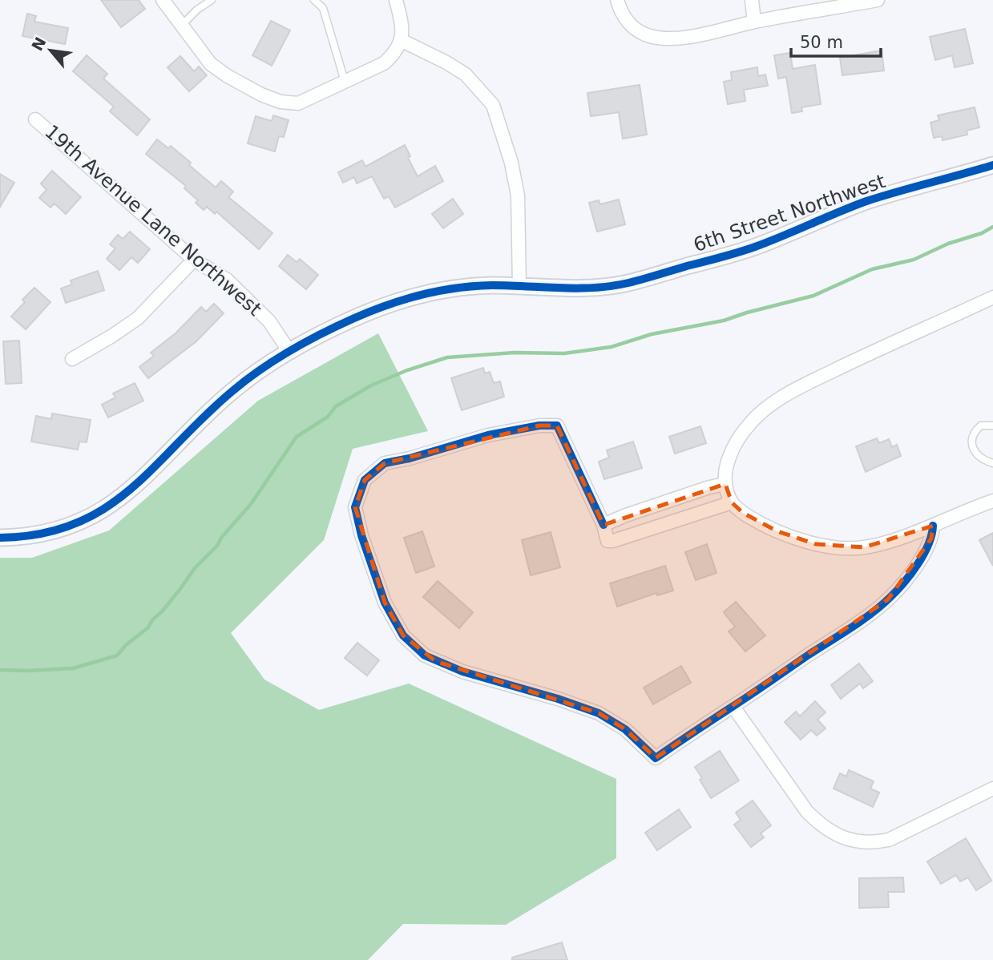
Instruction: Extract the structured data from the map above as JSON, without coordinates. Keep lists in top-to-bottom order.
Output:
{
  "streets": {
    "street": ["6th Street Northwest", "19th Avenue Lane Northwest"]
  },
  "crossings": [
    ["6th Street Northwest", "19th Avenue Lane Northwest"]
  ],
  "scale_bar": "50 m",
  "north": "top left"
}
